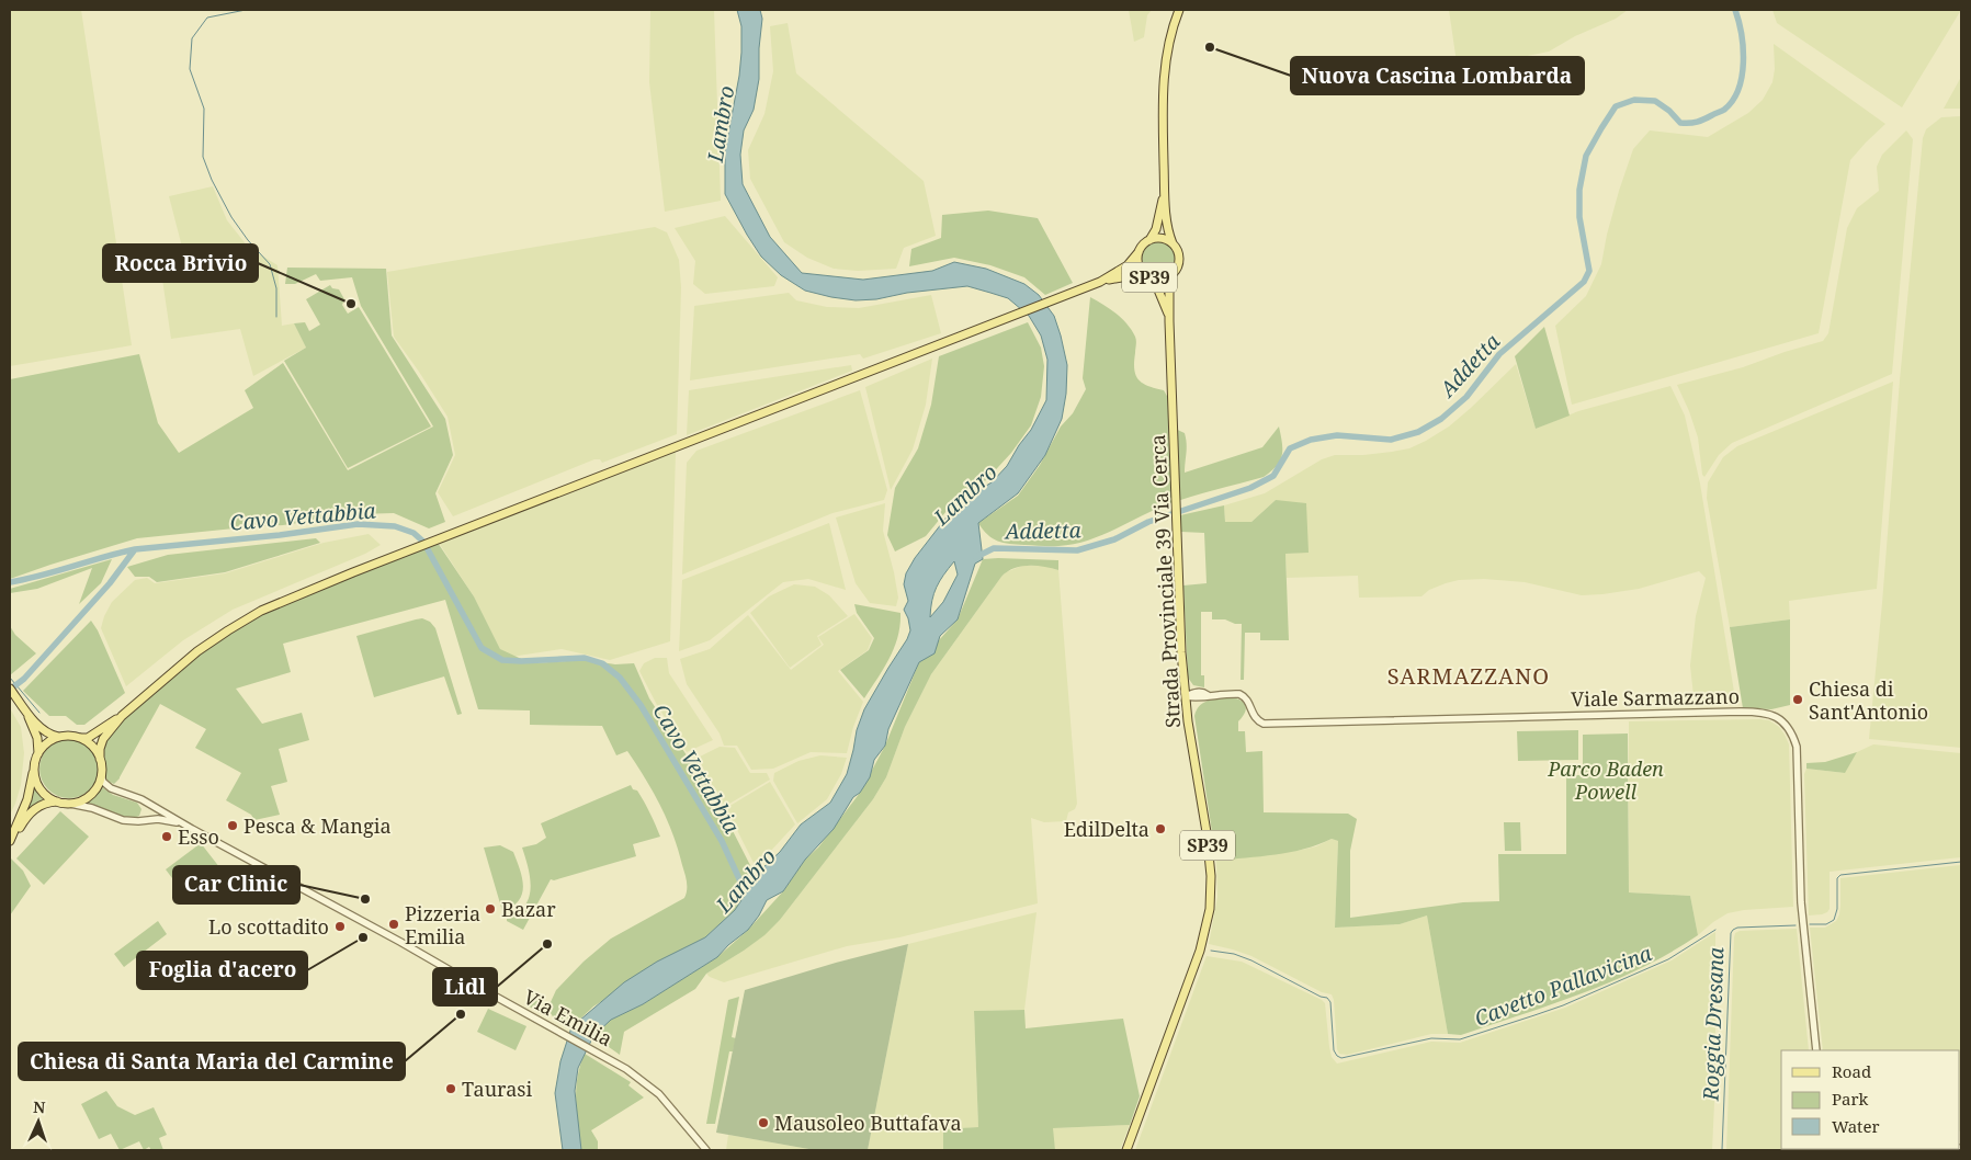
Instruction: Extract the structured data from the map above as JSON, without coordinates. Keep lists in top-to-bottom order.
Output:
{
  "streets": {
    "main road": ["SP39", "Strada Provinciale 39 Via Cerca"],
    "street": ["Viale Sarmazzano", "Via Emilia"]
  },
  "crossings": [
    ["SP39", "Strada Provinciale 39 Via Cerca"],
    ["Strada Provinciale 39 Via Cerca", "Viale Sarmazzano"]
  ],
  "districts": ["SARMAZZANO"],
  "water": [
    "Lambro",
    "Addetta",
    "Cavo Vettabbia",
    "Cavetto Pallavicina",
    "Roggia Dresana"
  ],
  "parks": ["Parco Baden Powell"],
  "places": [
    "Nuova Cascina Lombarda",
    "Rocca Brivio",
    "Chiesa di Sant'Antonio",
    "Pesca & Mangia",
    "EdilDelta",
    "Esso",
    "Car Clinic",
    "Bazar",
    "Pizzeria Emilia",
    "Lo scottadito",
    "Foglia d'acero",
    "Lidl",
    "Chiesa di Santa Maria del Carmine",
    "Taurasi",
    "Mausoleo Buttafava"
  ],
  "legend": ["Road", "Park", "Water"],
  "north": "top"
}
